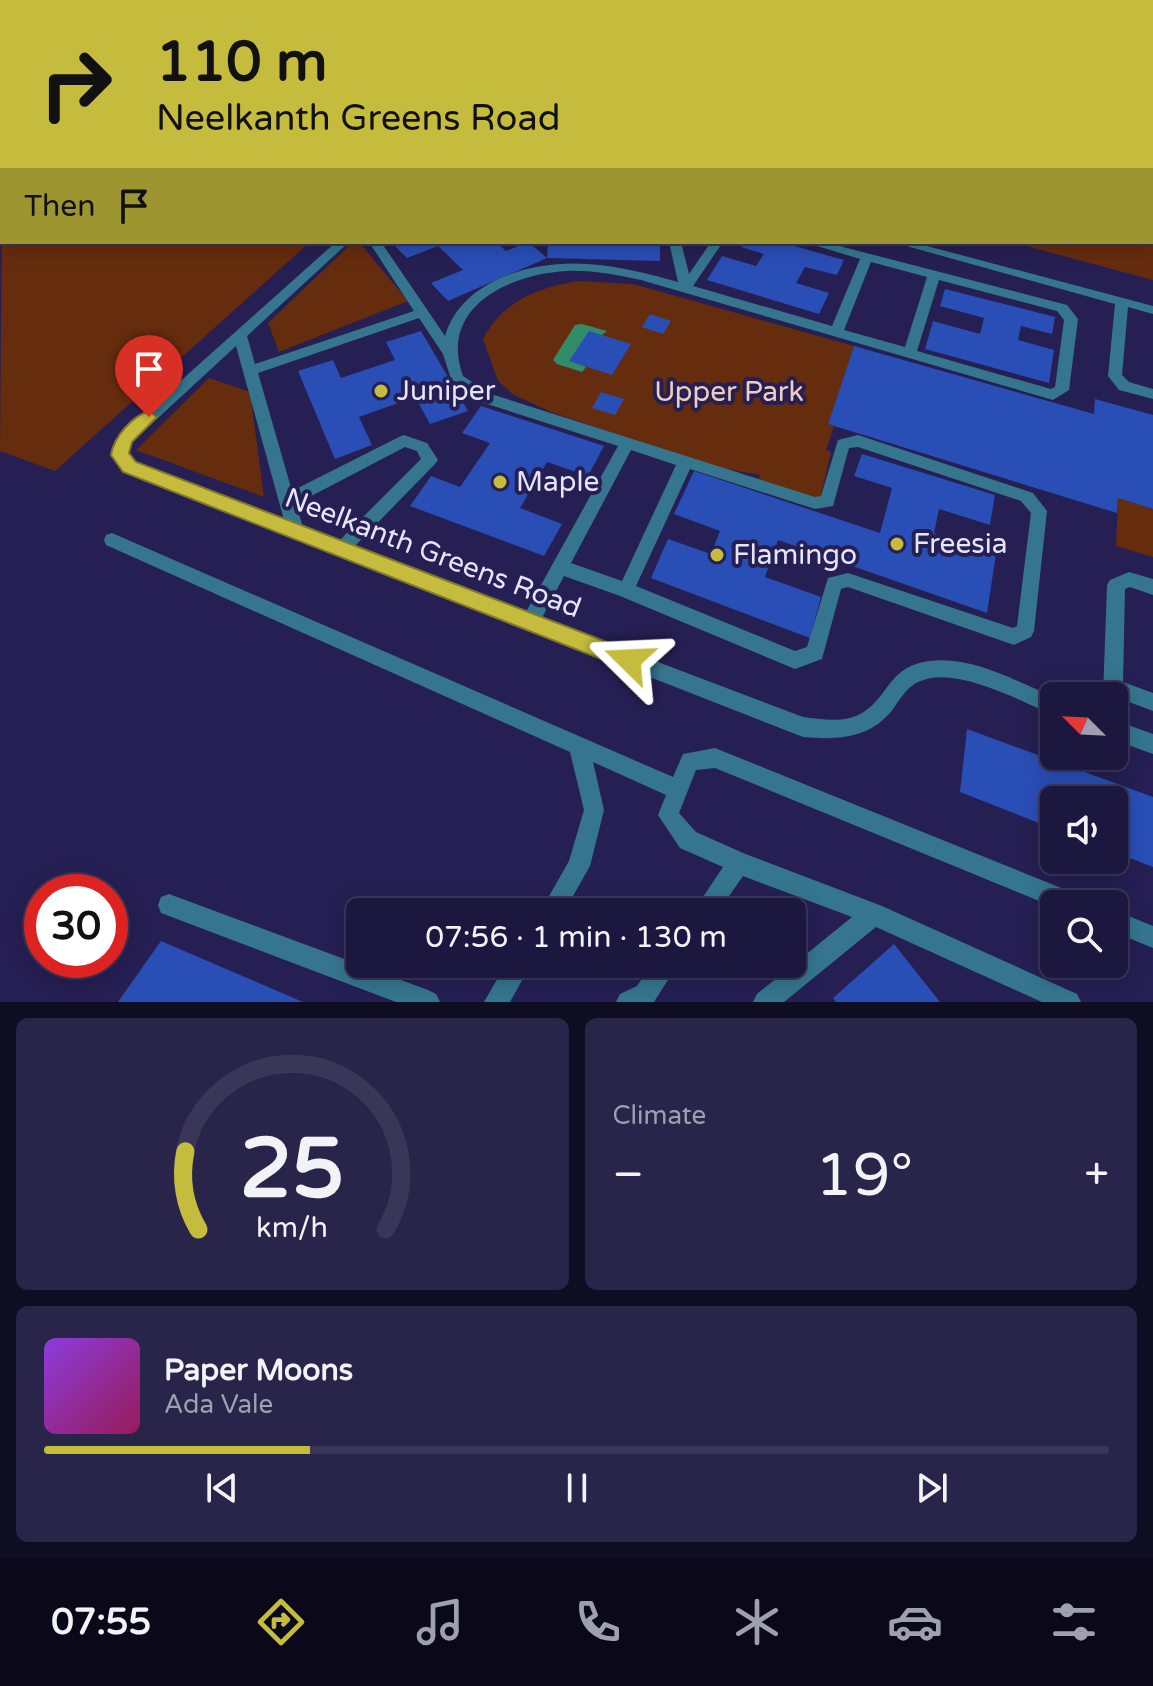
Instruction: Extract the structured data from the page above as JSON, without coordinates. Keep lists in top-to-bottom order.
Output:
{
  "streets": {
    "street": ["Neelkanth Greens Road"]
  },
  "parks": ["Upper Park"],
  "places": [
    "Juniper",
    "Maple",
    "Freesia",
    "Flamingo"
  ],
  "north": "top left",
  "page": {
    "turn": ["110 m", "Neelkanth Greens Road"],
    "then": "Then",
    "limit": "30",
    "trip": "07:56 · 1 min · 130 m",
    "tile": "Climate",
    "heat": ["−", "19°", "+"],
    "song": ["Paper Moons", "Ada Vale"],
    "tabs": "07:55",
    "gauge": ["25", "km/h"]
  }
}
